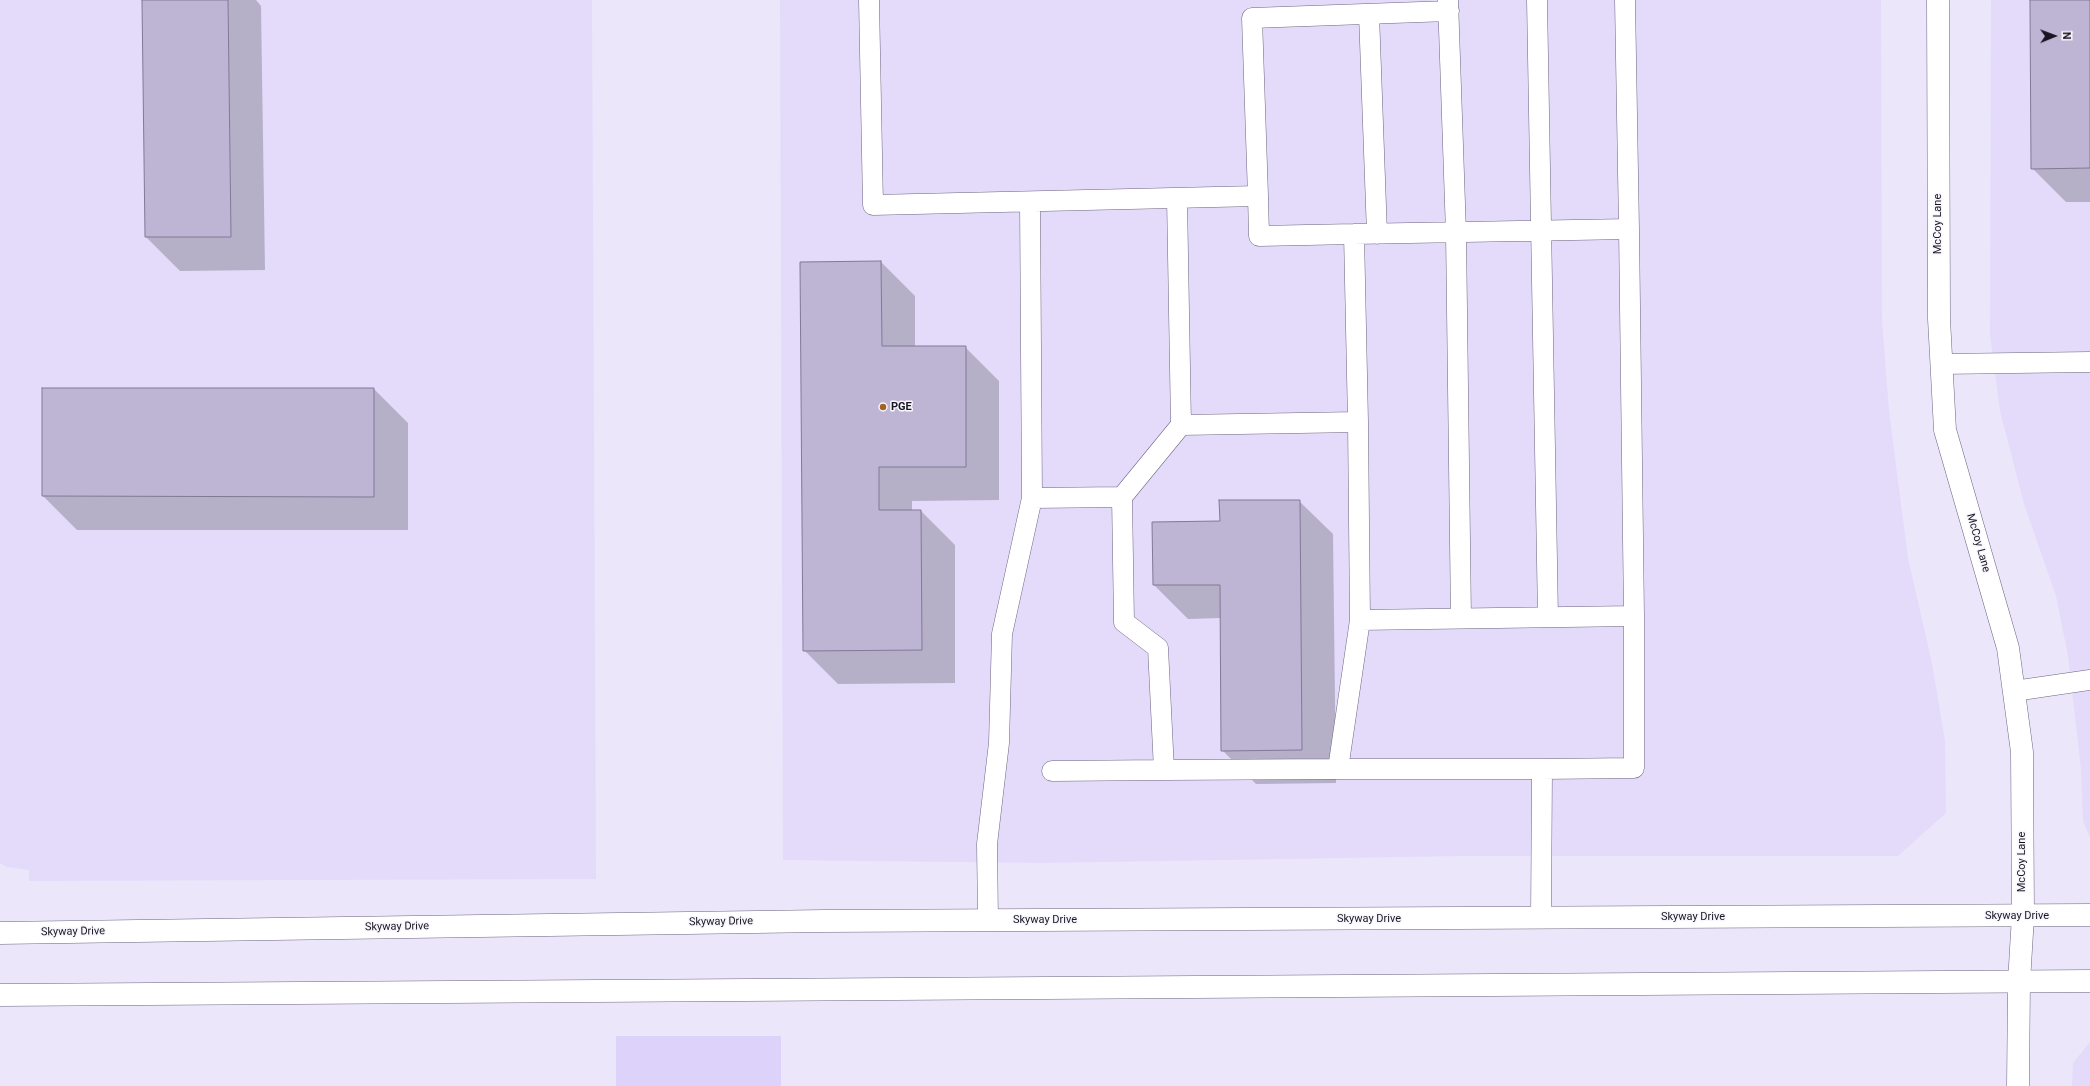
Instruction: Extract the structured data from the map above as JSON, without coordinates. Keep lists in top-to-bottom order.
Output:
{
  "streets": {
    "main road": ["McCoy Lane", "Skyway Drive"]
  },
  "crossings": [
    ["McCoy Lane", "Skyway Drive"]
  ],
  "places": ["PGE"],
  "north": "right"
}
